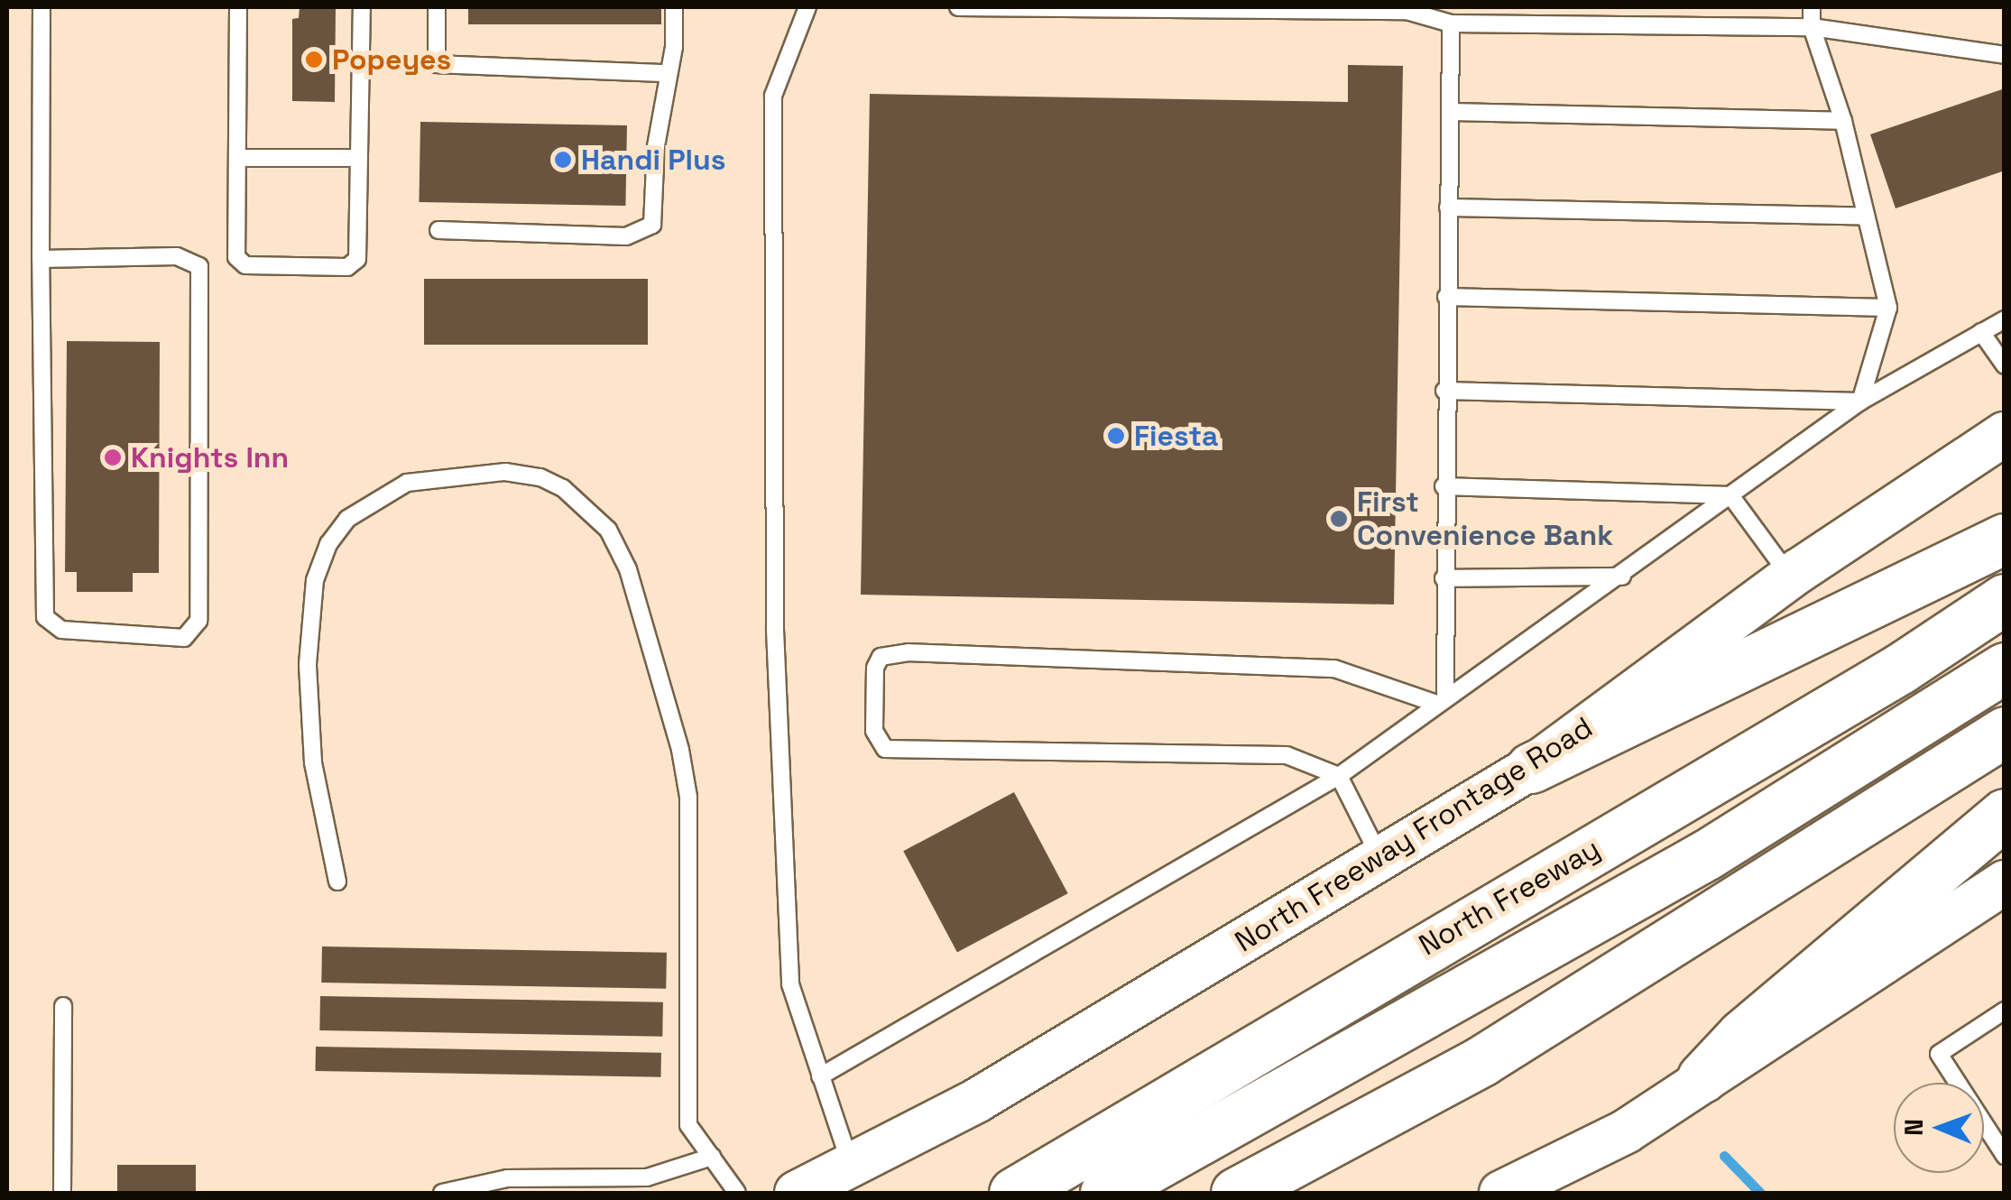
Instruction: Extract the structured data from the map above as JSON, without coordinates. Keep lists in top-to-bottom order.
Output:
{
  "streets": {
    "highway": ["North Freeway"],
    "main road": ["North Freeway Frontage Road"]
  },
  "places": [
    "Popeyes",
    "Handi Plus",
    "Fiesta",
    "Knights Inn",
    "First Convenience Bank"
  ],
  "north": "left"
}
